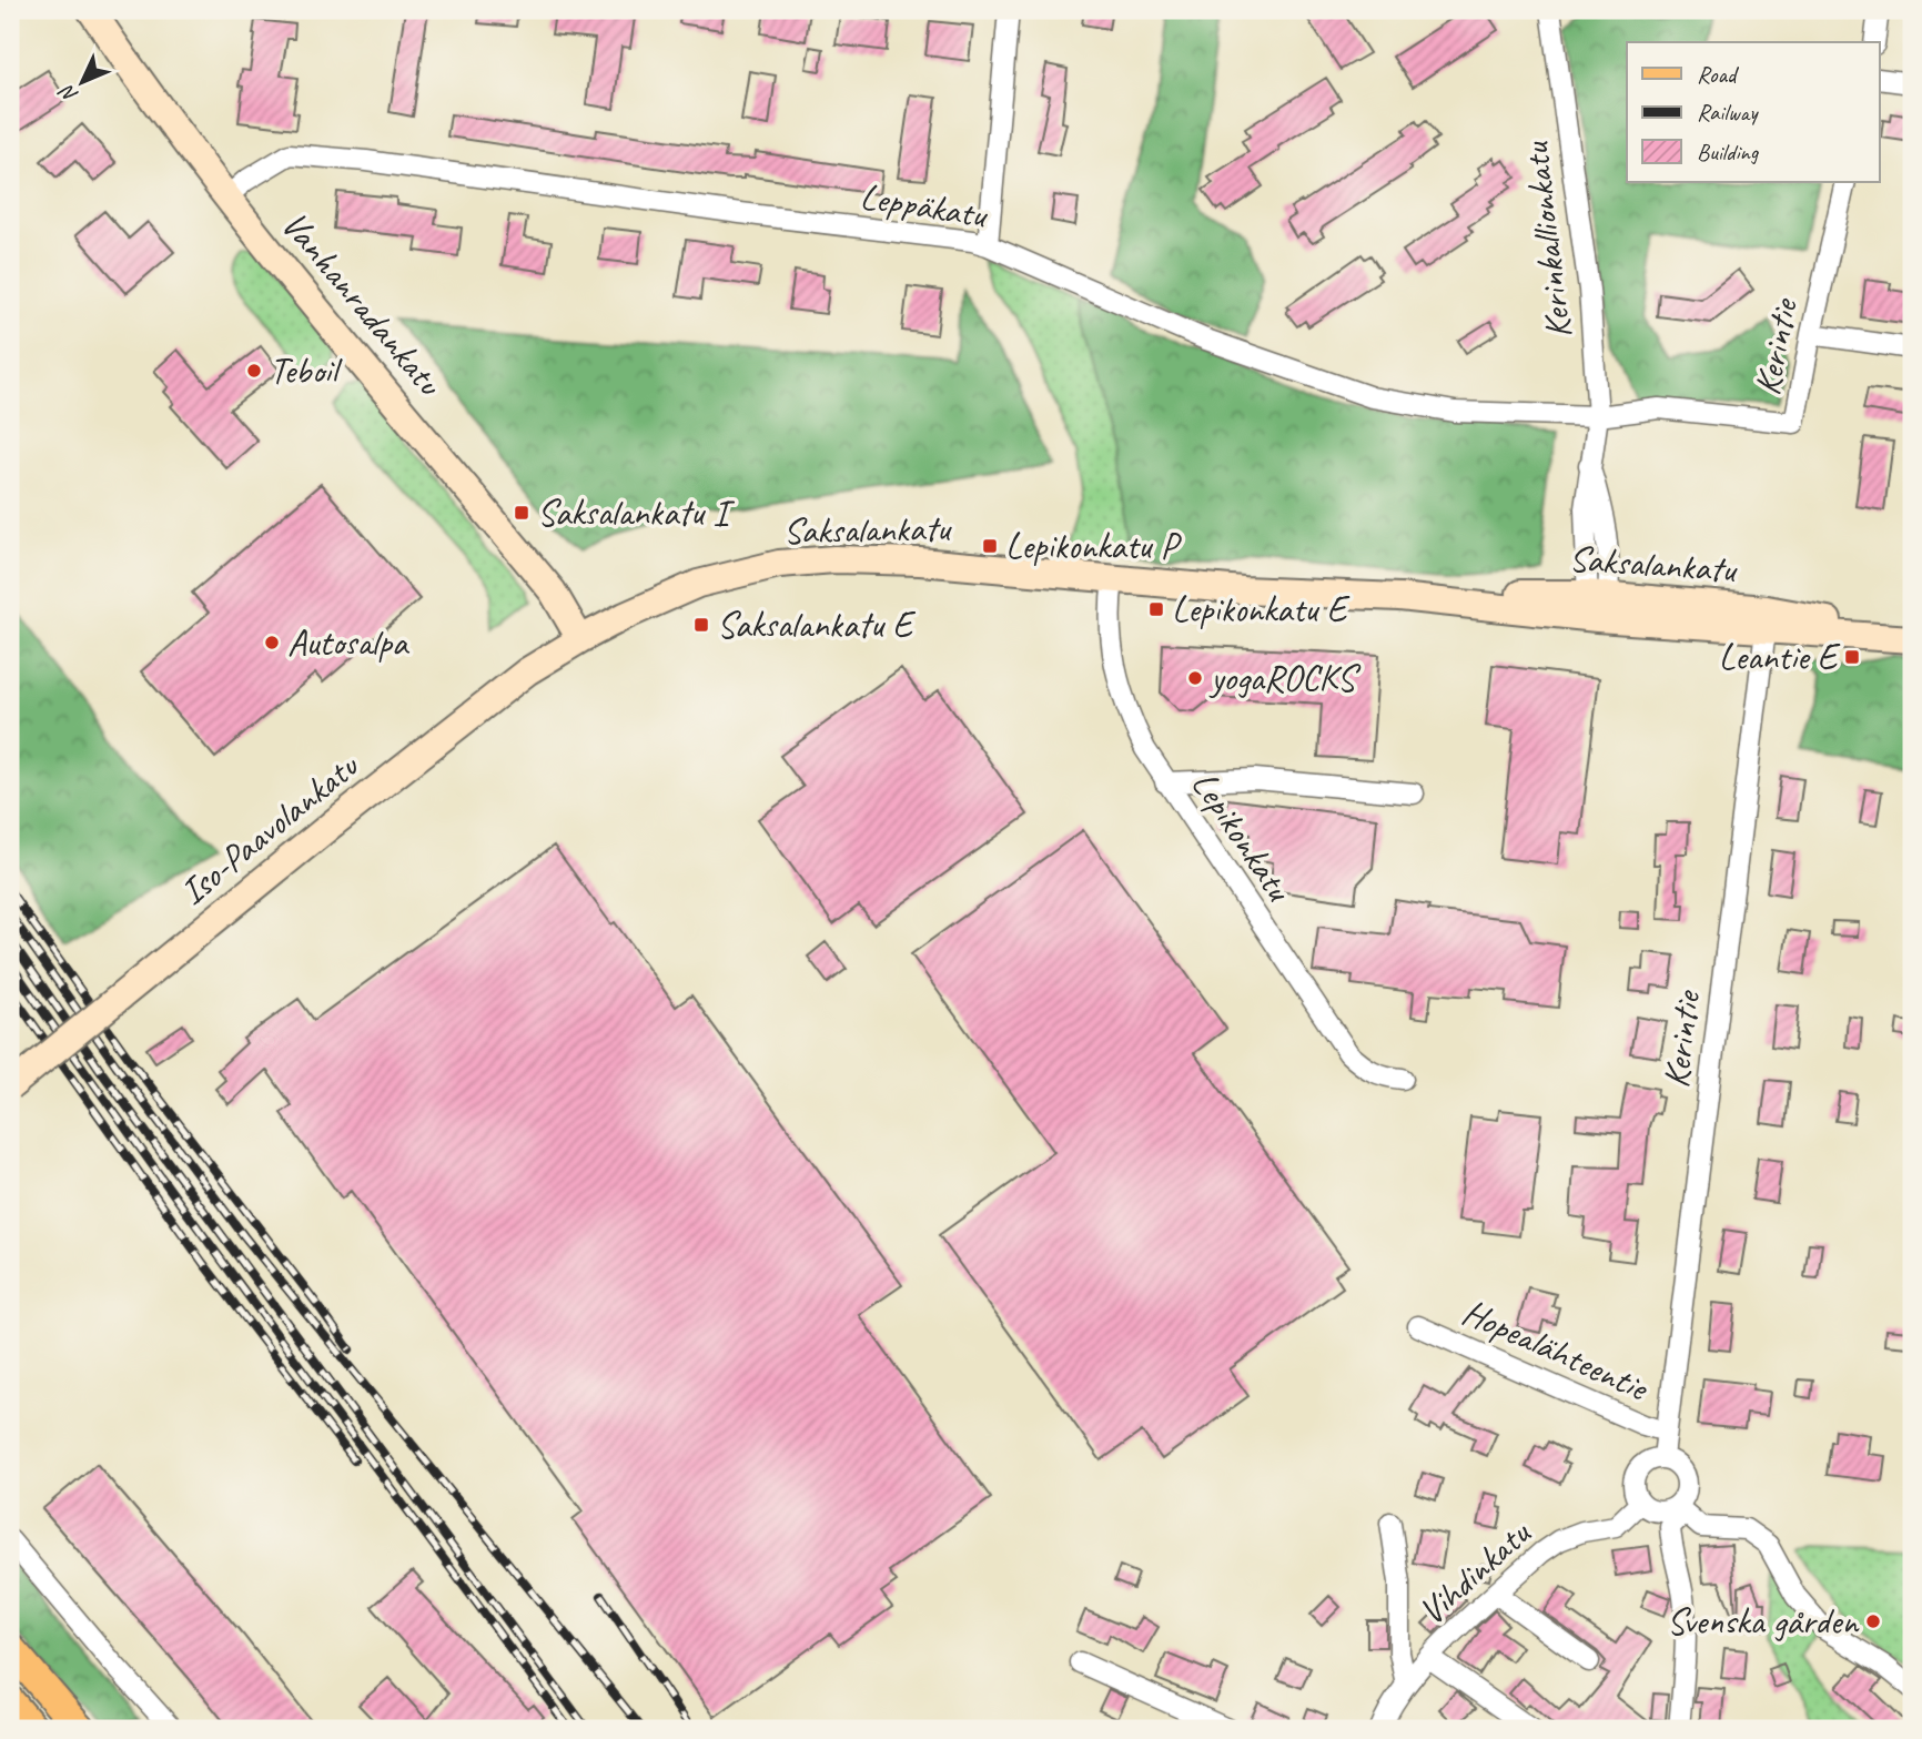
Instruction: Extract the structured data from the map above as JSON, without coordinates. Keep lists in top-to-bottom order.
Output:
{
  "streets": {
    "main road": ["Vanhanradankatu", "Saksalankatu", "Iso-Paavolankatu"],
    "street": [
      "Leppäkatu",
      "Kerinkallionkatu",
      "Kerintie",
      "Lepikonkatu",
      "Hopealähteentie",
      "Vihdinkatu"
    ]
  },
  "crossings": [
    ["Leppäkatu", "Kerinkallionkatu"],
    ["Leppäkatu", "Vanhanradankatu"],
    ["Leppäkatu", "Kerintie"],
    ["Kerinkallionkatu", "Kerintie"],
    ["Kerinkallionkatu", "Saksalankatu"],
    ["Vanhanradankatu", "Saksalankatu"],
    ["Vanhanradankatu", "Iso-Paavolankatu"],
    ["Kerintie", "Saksalankatu"],
    ["Kerintie", "Hopealähteentie"],
    ["Kerintie", "Vihdinkatu"],
    ["Saksalankatu", "Iso-Paavolankatu"],
    ["Saksalankatu", "Lepikonkatu"]
  ],
  "places": {
    "other": [
      "Teboil",
      "Autosalpa",
      "yogaROCKS",
      "Svenska gården"
    ],
    "transit": [
      "Saksalankatu I",
      "Lepikonkatu P",
      "Lepikonkatu E",
      "Saksalankatu E",
      "Leantie E"
    ]
  },
  "legend": ["Road", "Railway", "Building"],
  "north": "bottom left"
}
